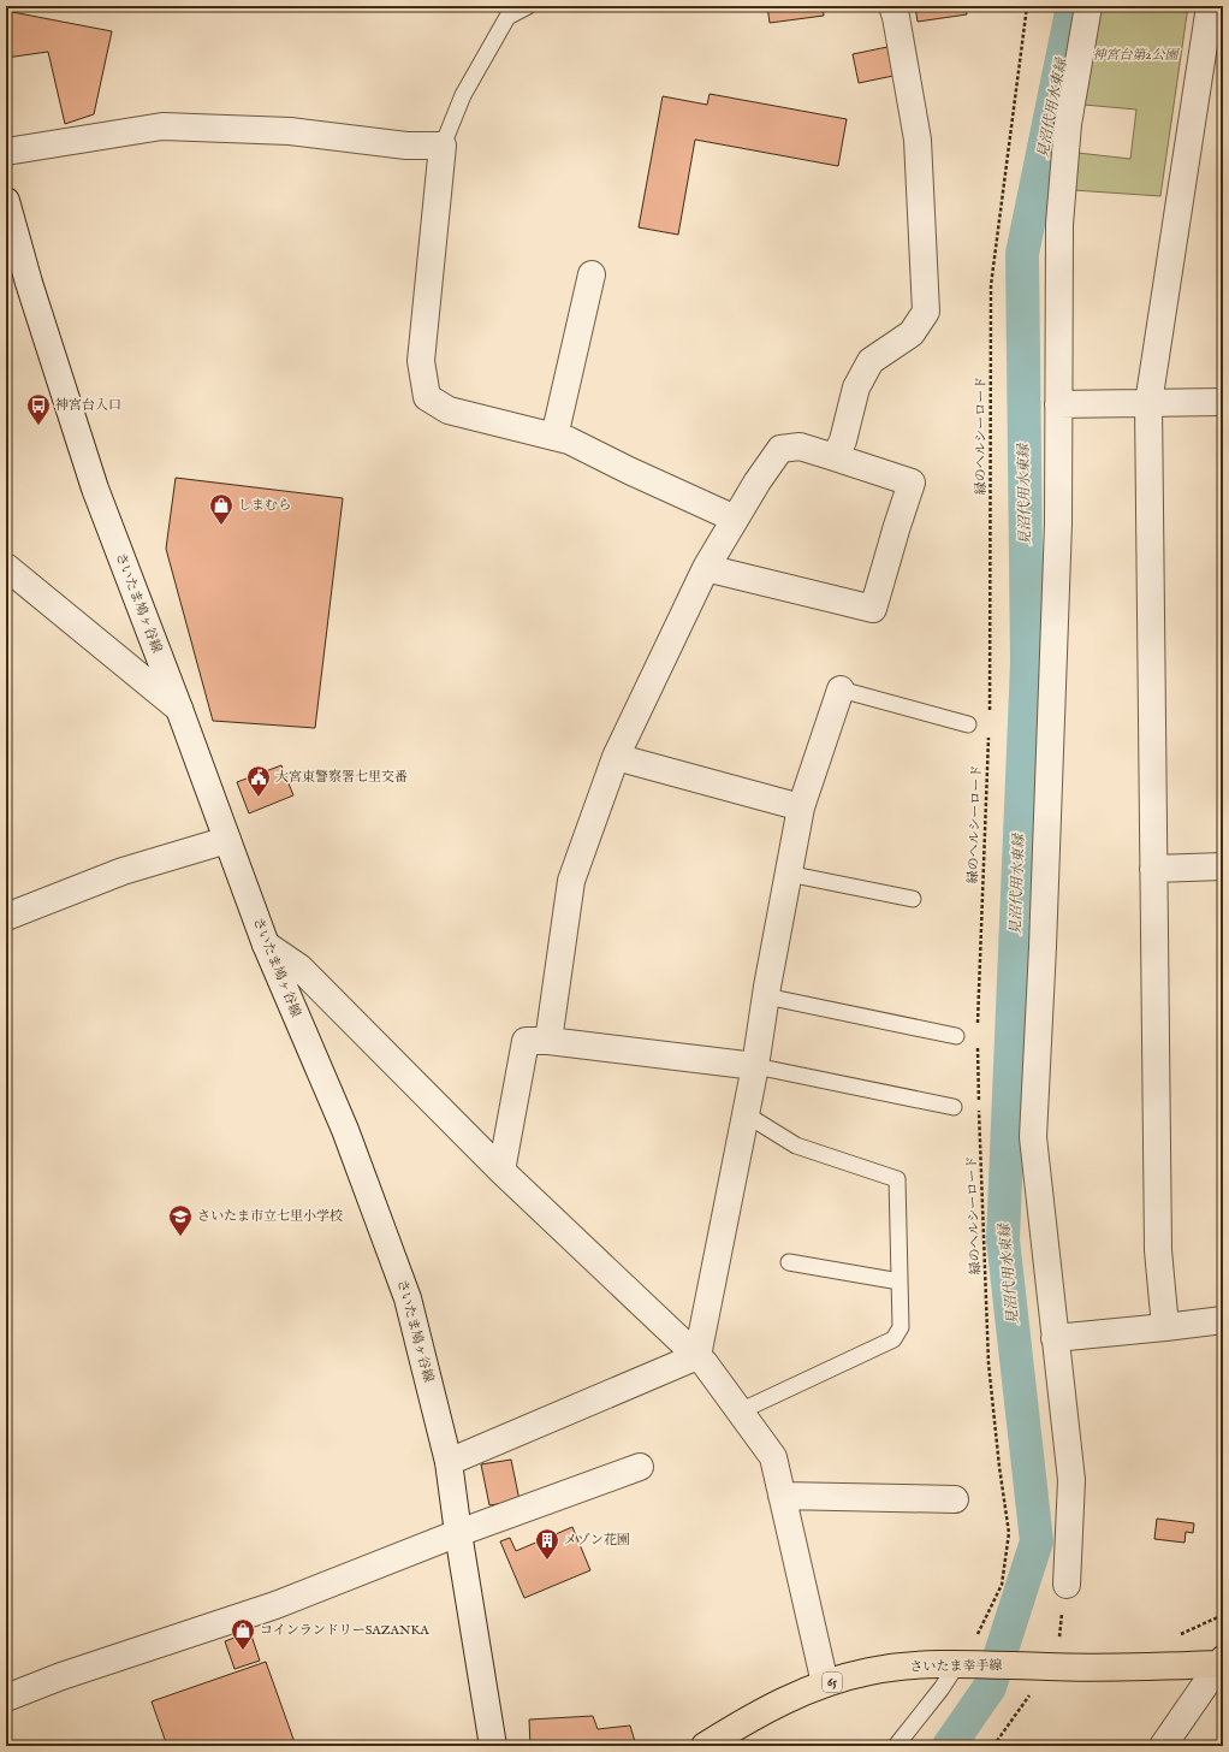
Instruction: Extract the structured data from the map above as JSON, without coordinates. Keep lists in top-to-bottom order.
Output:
{
  "streets": {
    "main road": ["さいたま幸手線", "65"],
    "street": ["さいたま鳩ヶ谷線"],
    "path": ["緑のヘルシーロード"]
  },
  "water": ["見沼代用水東縁"],
  "parks": ["神宮台第2公園"],
  "places": {
    "bus stop": ["神宮台入口"],
    "shop": ["しまむら", "コインランドリーSAZANKA"],
    "public building": ["大宮東警察署七里交番"],
    "school or university": ["さいたま市立七里小学校"],
    "building": ["メゾン花園"]
  }
}
